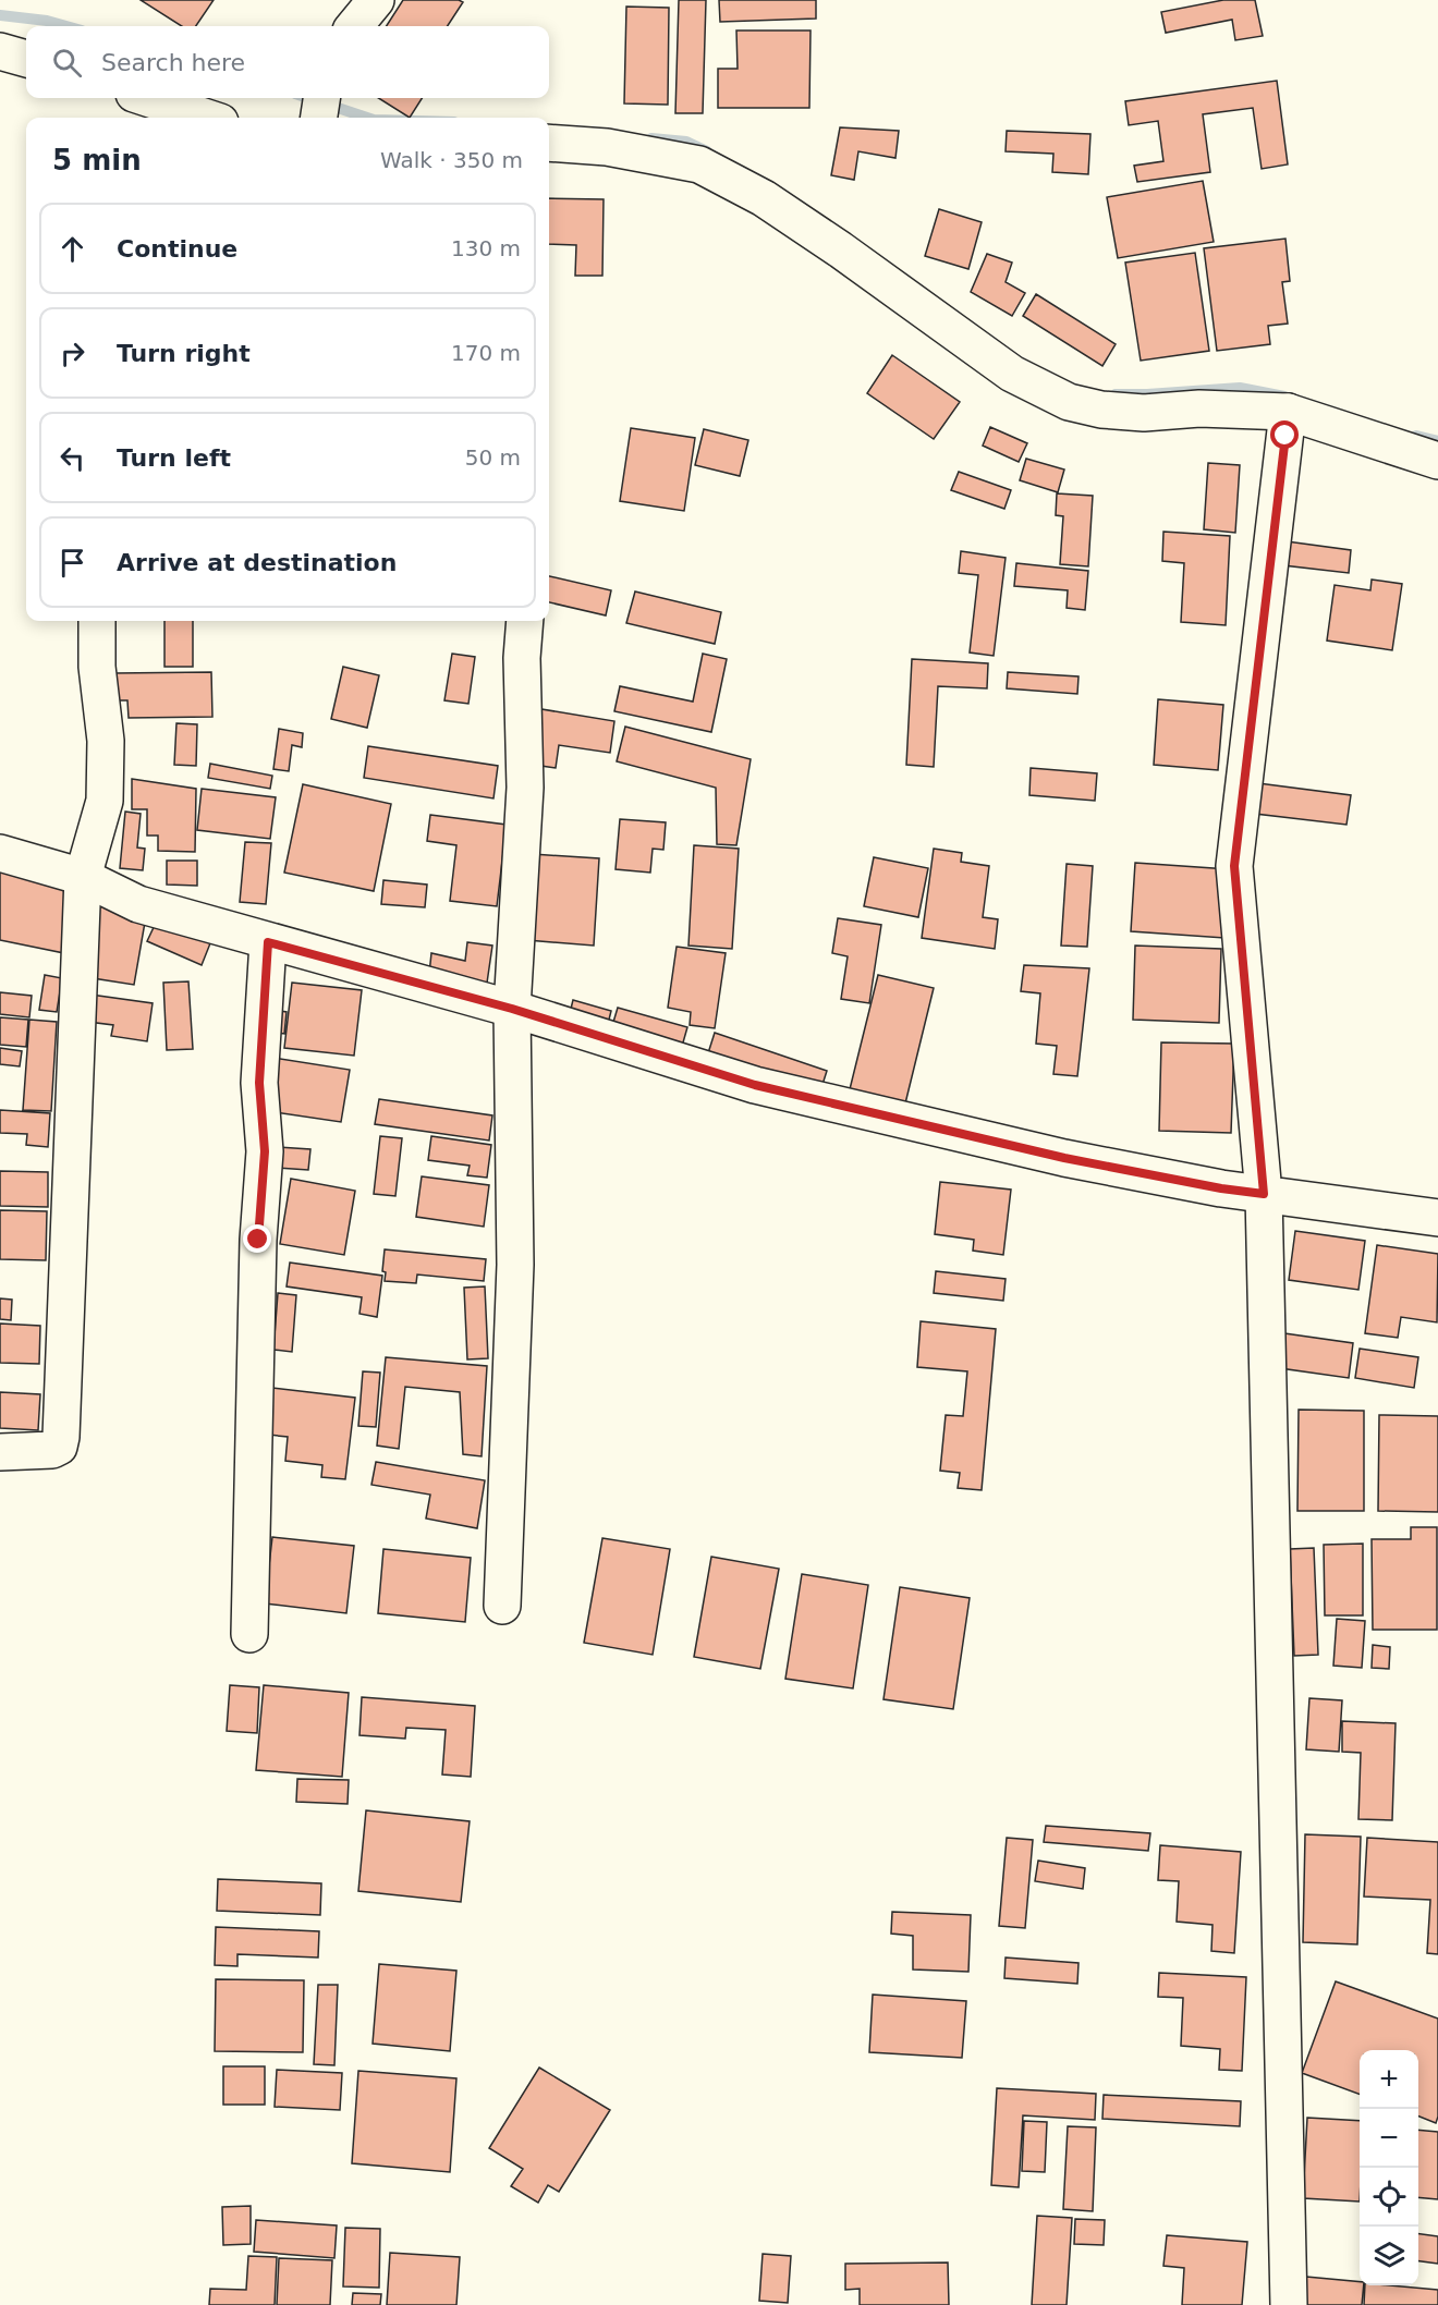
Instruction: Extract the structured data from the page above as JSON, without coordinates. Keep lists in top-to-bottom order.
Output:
{
  "page": {
    "search": "Search here",
    "heading": ["5 min", "Walk · 350 m"],
    "list": [
      ["Continue", "130 m"],
      ["Turn right", "170 m"],
      ["Turn left", "50 m"],
      "Arrive at destination"
    ],
    "map_buttons": ["+", "−"]
  }
}
